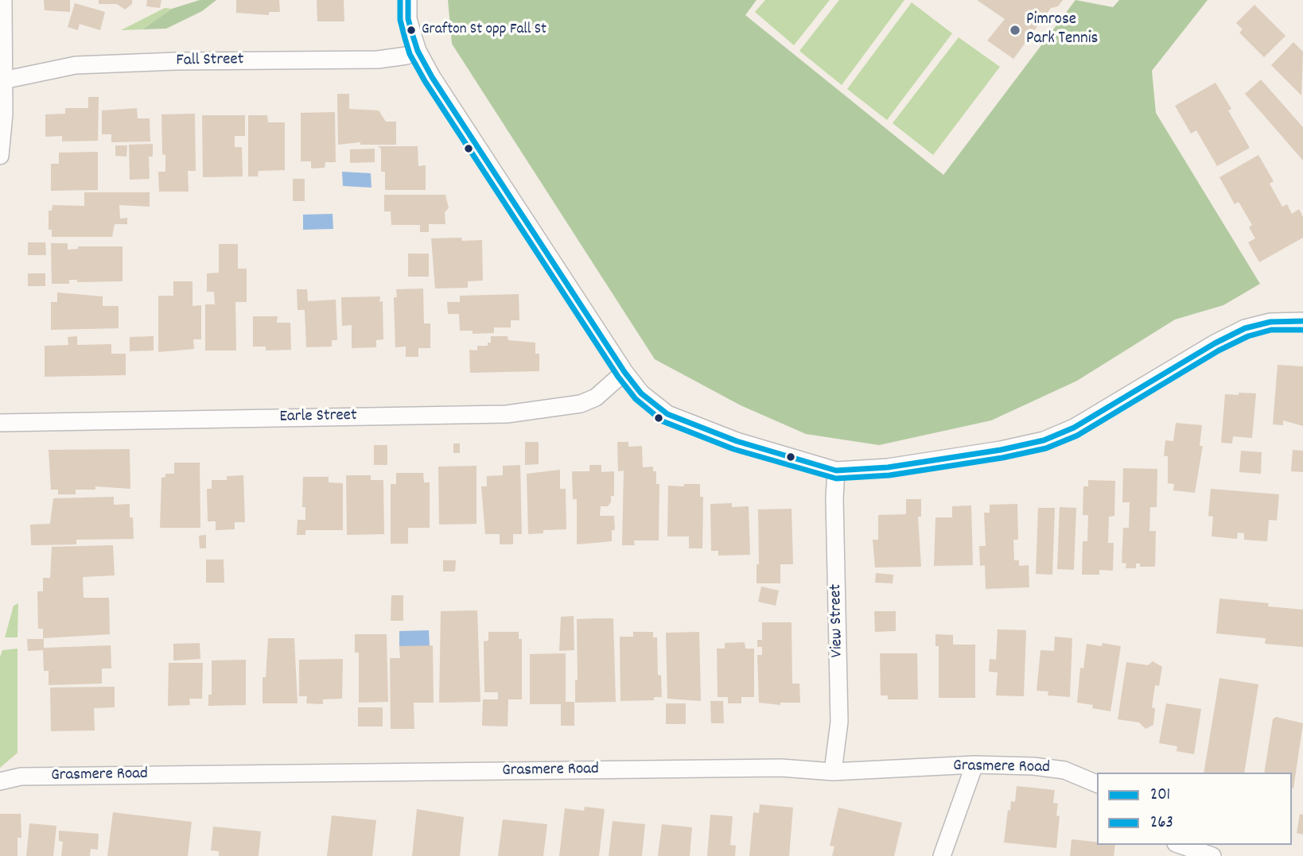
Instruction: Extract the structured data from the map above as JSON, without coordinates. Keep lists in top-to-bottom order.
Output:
{
  "streets": {
    "street": [
      "Fall Street",
      "Earle Street",
      "View Street",
      "Grasmere Road"
    ]
  },
  "crossings": [
    ["View Street", "Grasmere Road"]
  ],
  "places": ["Grafton St opp Fall St", "Pimrose Park Tennis"],
  "lines": ["transit line 201", "transit line 263"],
  "legend": ["201", "263"]
}
